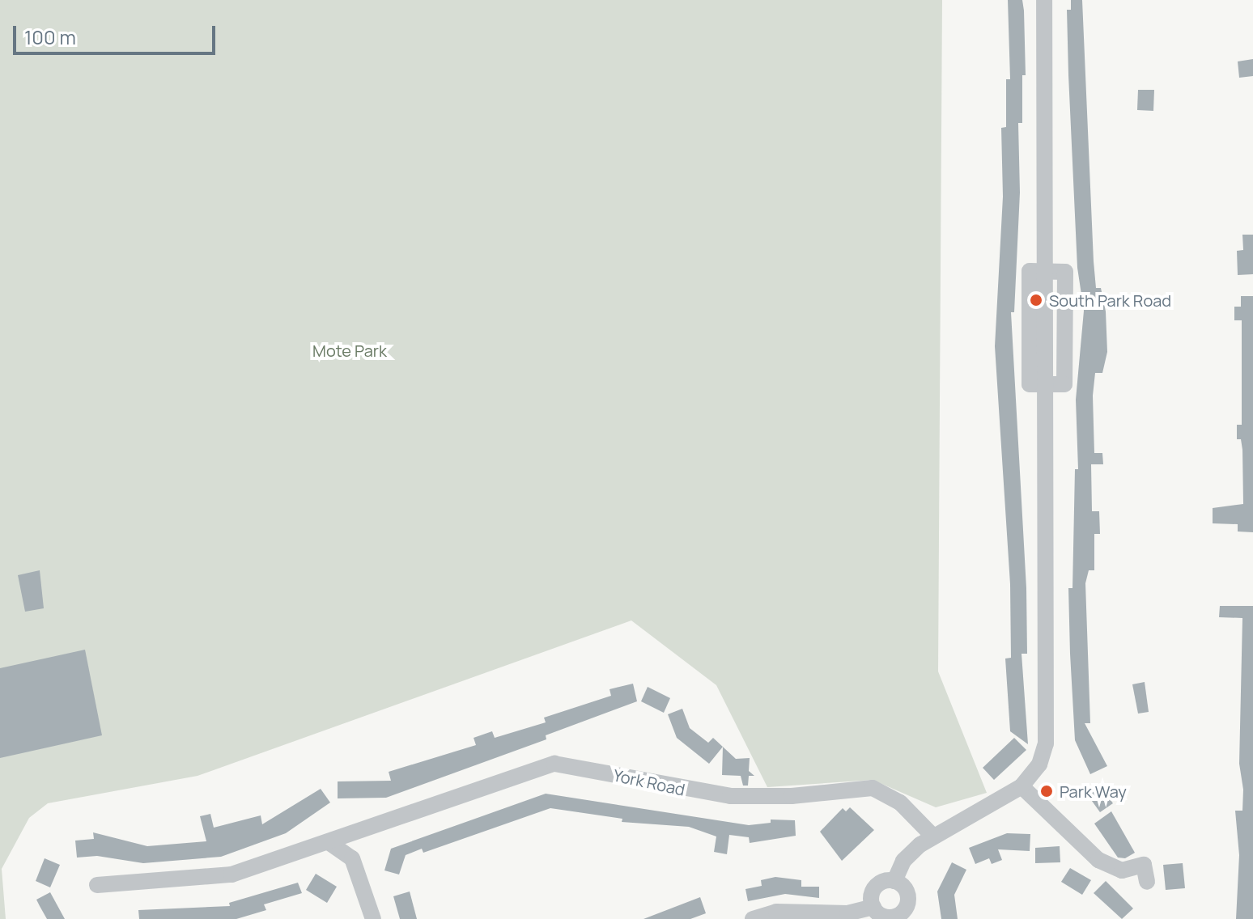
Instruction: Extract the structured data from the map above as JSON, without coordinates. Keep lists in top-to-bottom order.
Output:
{
  "streets": {
    "street": ["York Road"]
  },
  "parks": ["Mote Park"],
  "places": ["South Park Road", "Park Way"],
  "scale_bar": "100 m"
}
